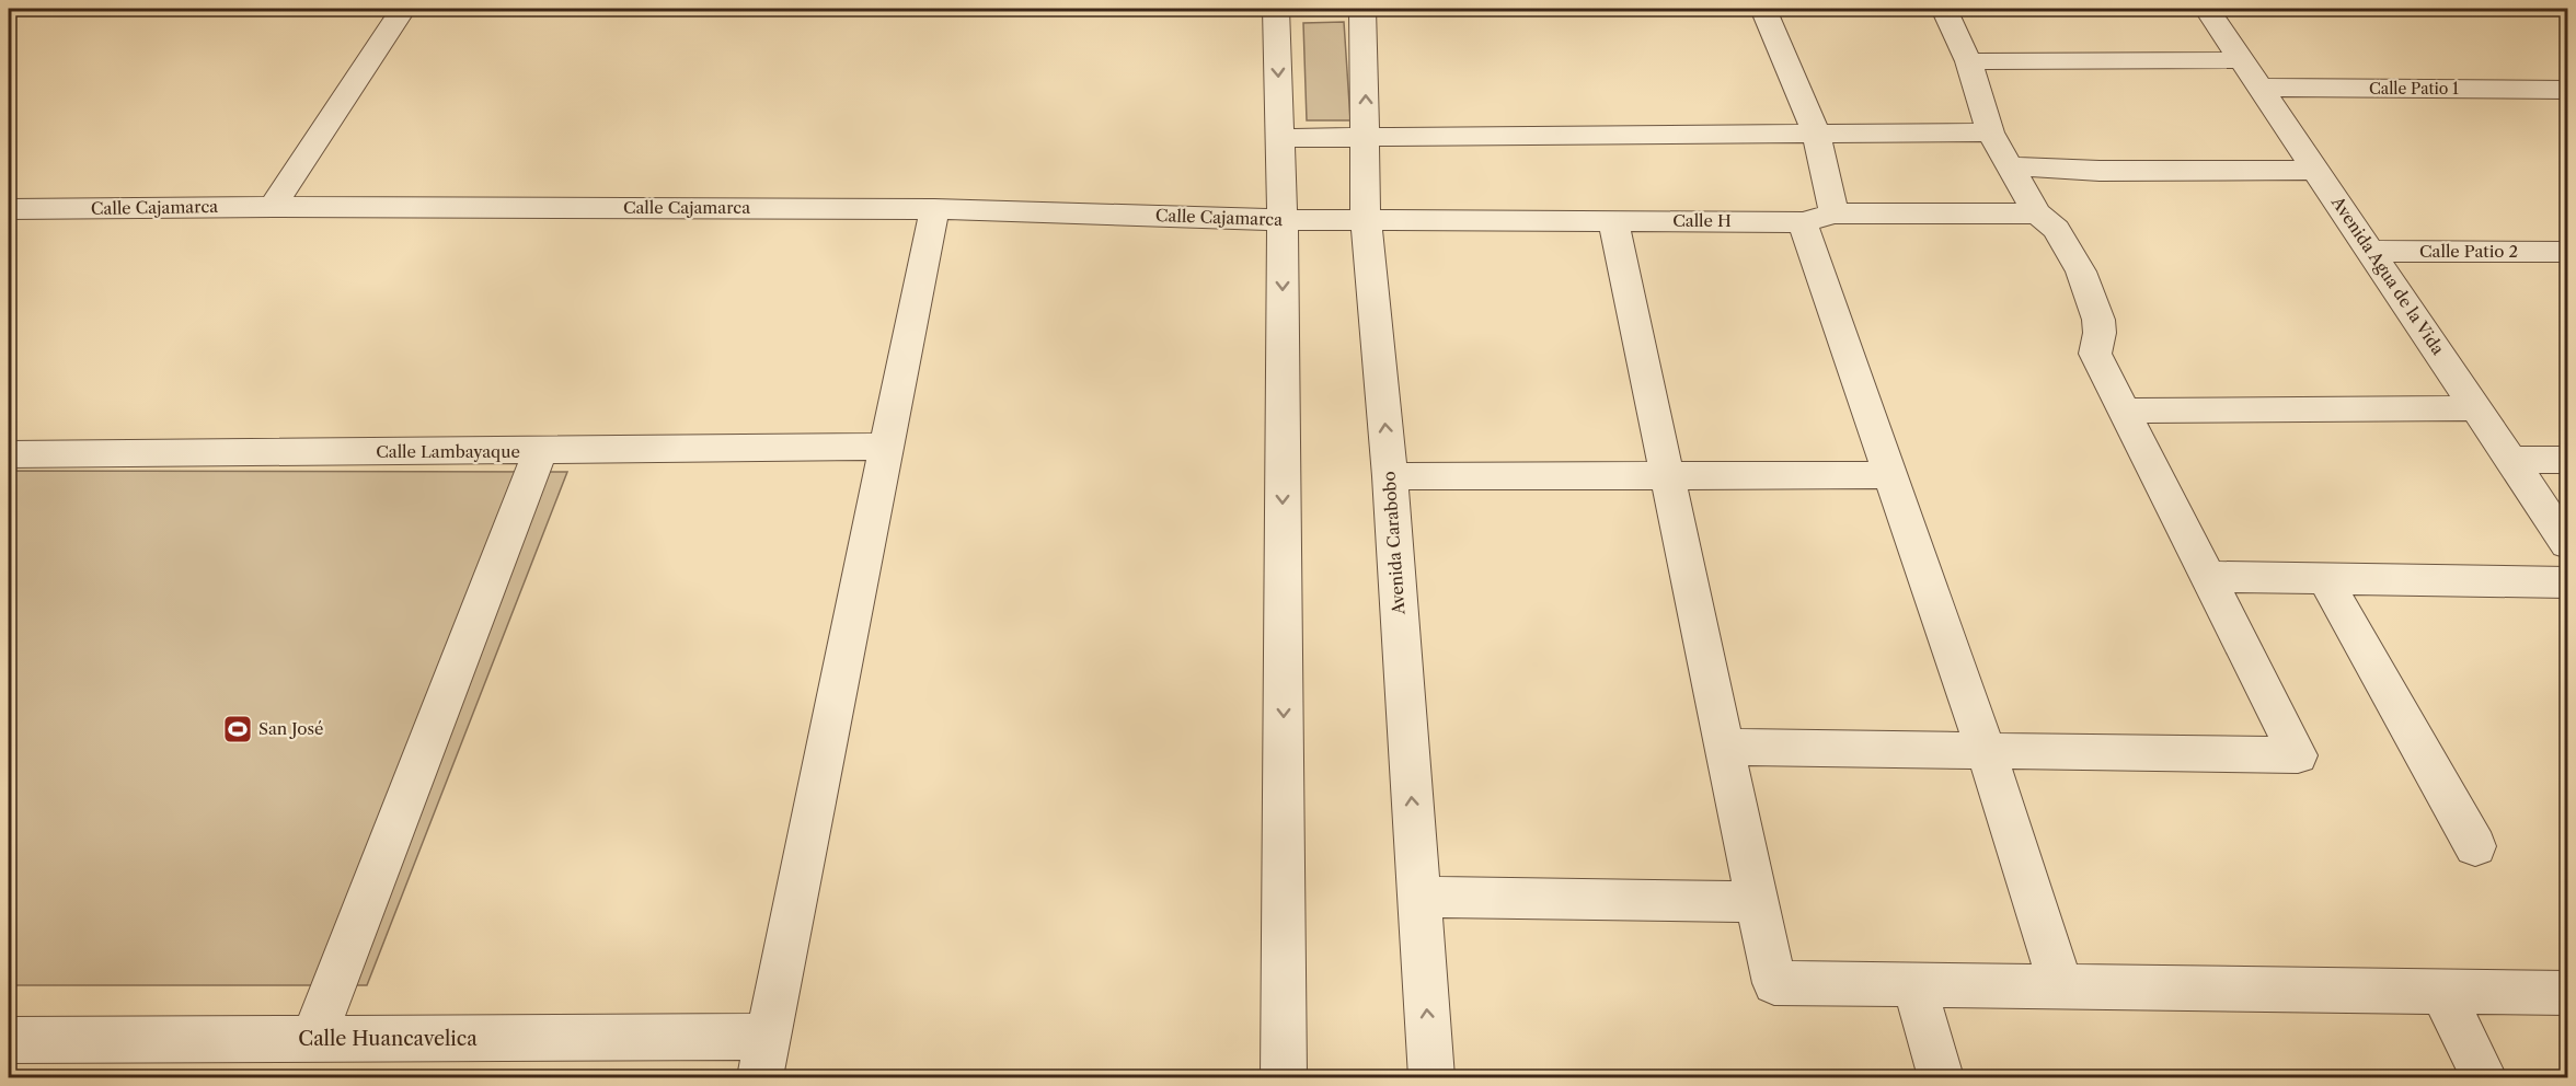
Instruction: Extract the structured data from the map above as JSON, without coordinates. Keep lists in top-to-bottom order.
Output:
{
  "streets": {
    "street": [
      "Calle Patio 1",
      "Calle Cajamarca",
      "Calle H",
      "Calle Patio 2",
      "Avenida Agua de la Vida",
      "Calle Lambayaque",
      "Avenida Carabobo",
      "Calle Huancavelica"
    ]
  },
  "crossings": [
    ["Calle Patio 1", "Avenida Agua de la Vida"],
    ["Calle Cajamarca", "Calle H"],
    ["Calle Cajamarca", "Avenida Carabobo"],
    ["Calle H", "Avenida Carabobo"],
    ["Calle Patio 2", "Avenida Agua de la Vida"]
  ],
  "places": {
    "sports": ["San José"]
  }
}
